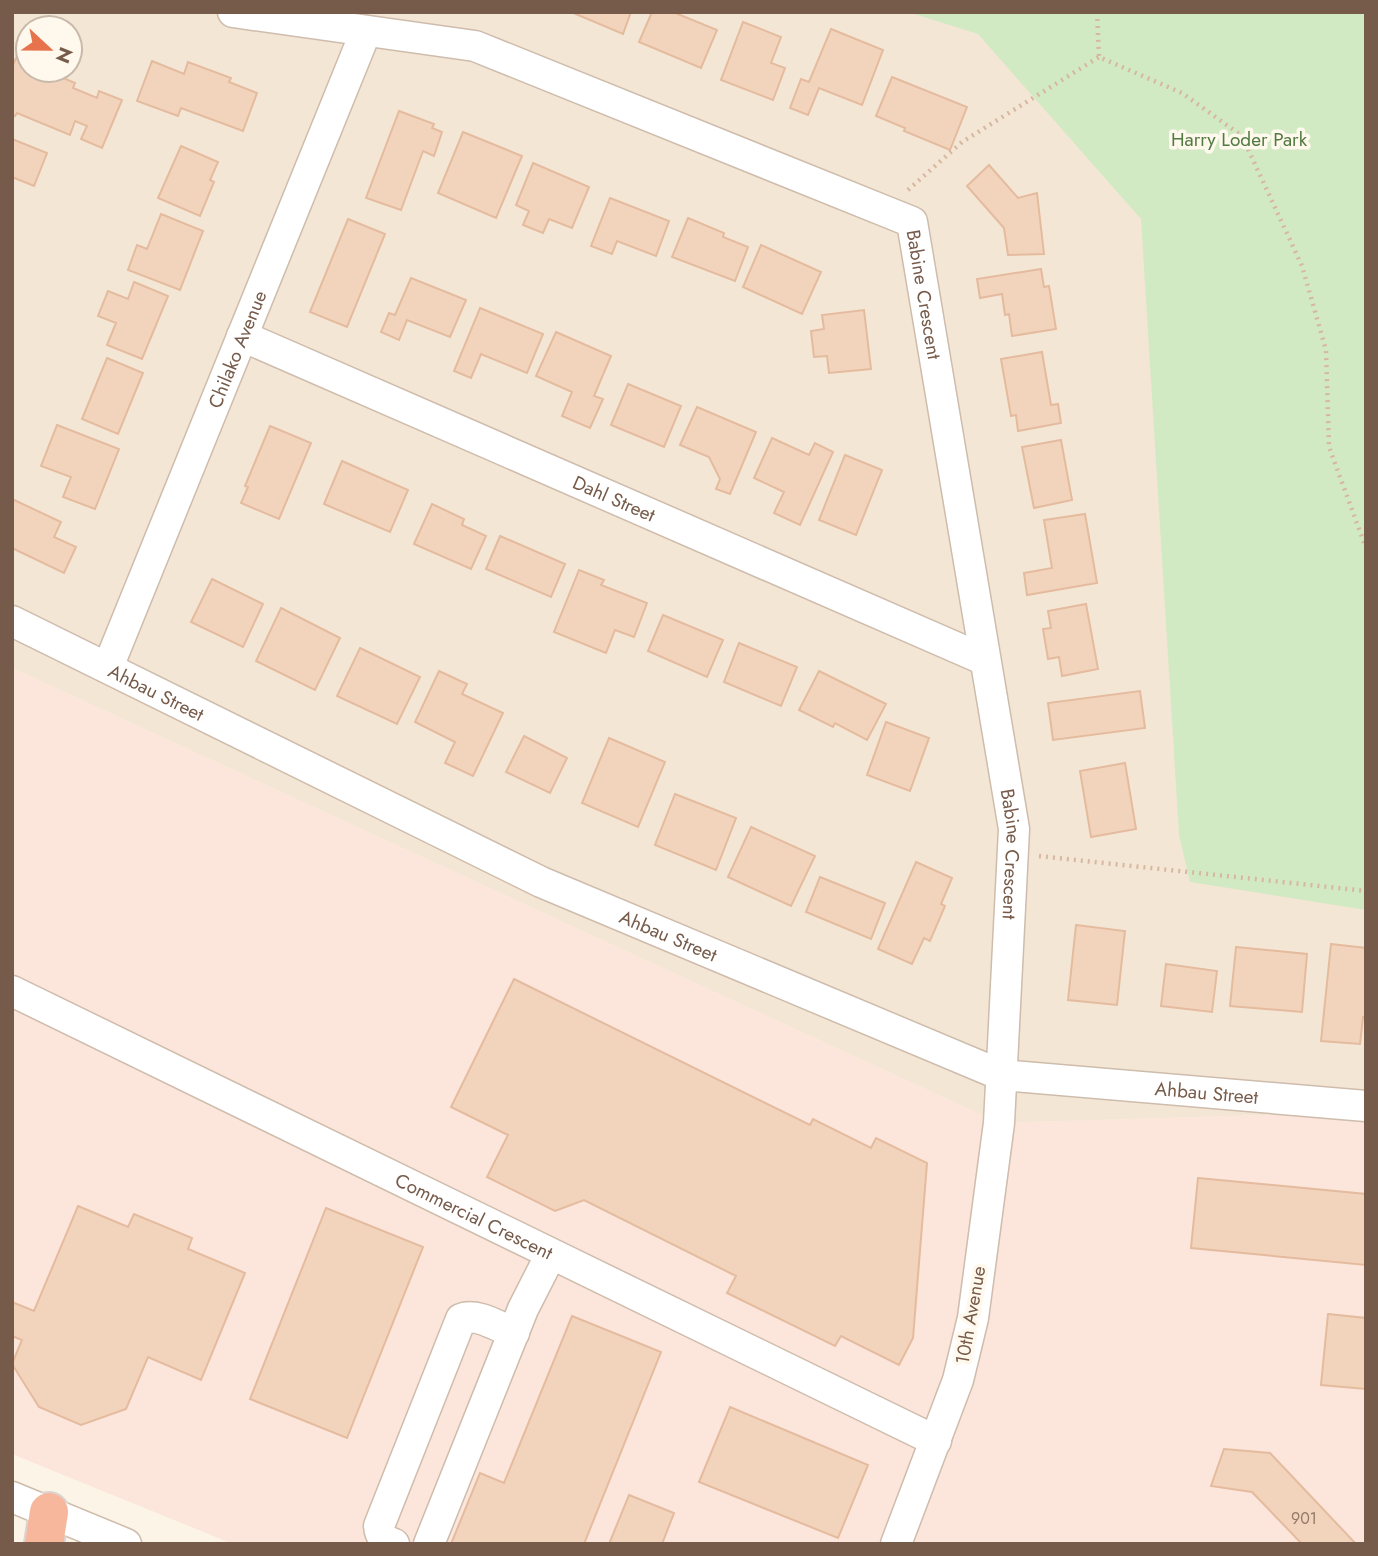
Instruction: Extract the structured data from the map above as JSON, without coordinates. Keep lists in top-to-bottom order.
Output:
{
  "streets": {
    "street": [
      "Babine Crescent",
      "Chilako Avenue",
      "Dahl Street",
      "Ahbau Street",
      "Commercial Crescent",
      "10th Avenue"
    ]
  },
  "crossings": [
    ["Babine Crescent", "Chilako Avenue"],
    ["Babine Crescent", "Dahl Street"],
    ["Babine Crescent", "Ahbau Street"],
    ["Babine Crescent", "10th Avenue"],
    ["Chilako Avenue", "Dahl Street"],
    ["Chilako Avenue", "Ahbau Street"],
    ["Ahbau Street", "10th Avenue"],
    ["Commercial Crescent", "10th Avenue"]
  ],
  "parks": ["Harry Loder Park"],
  "house_numbers": ["901"],
  "north": "right"
}
